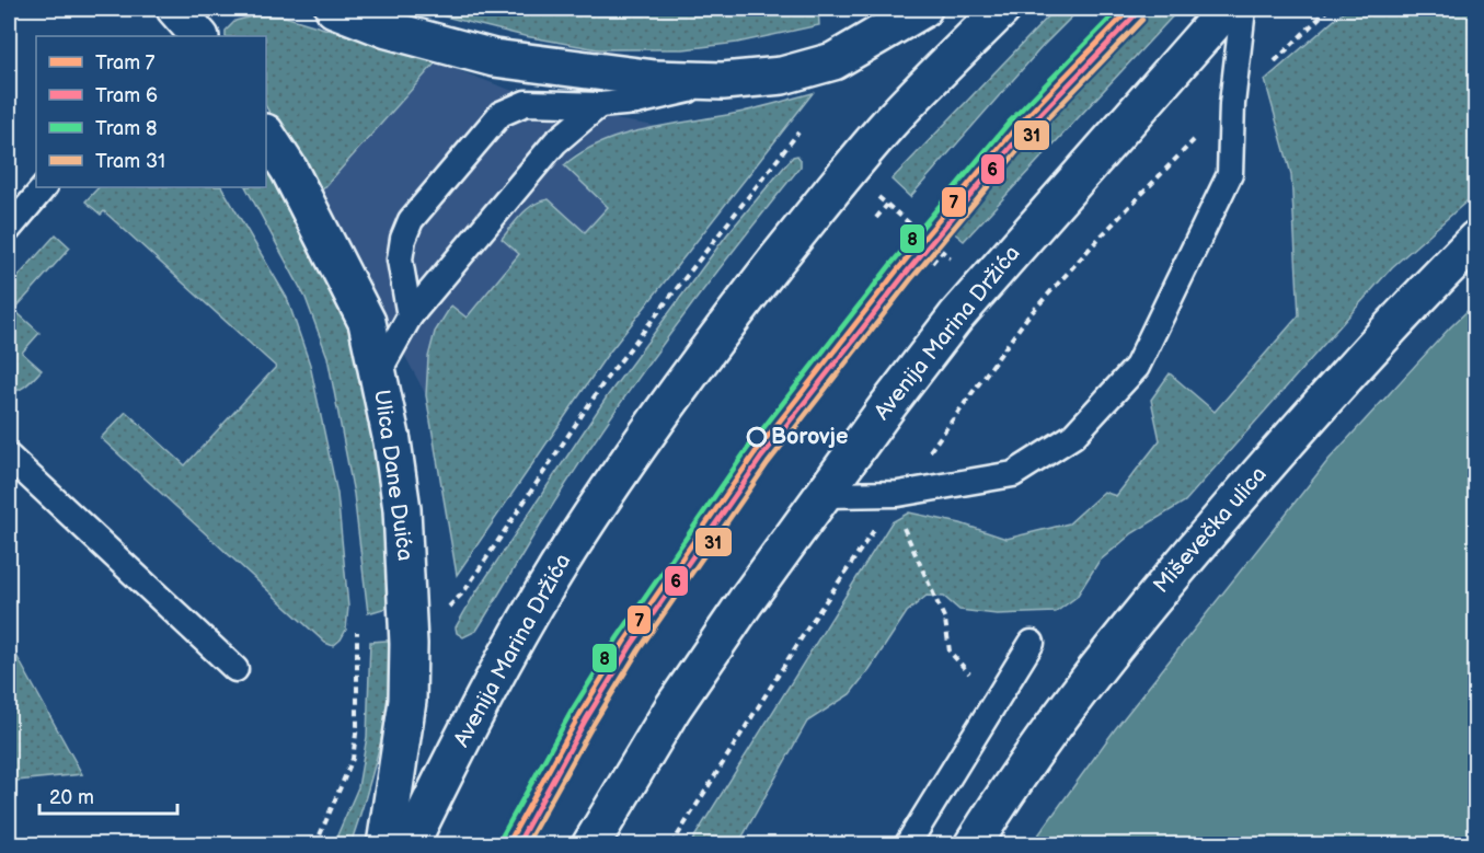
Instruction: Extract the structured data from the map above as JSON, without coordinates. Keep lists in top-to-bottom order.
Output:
{
  "streets": {
    "street": ["Avenija Marina Držića", "Ulica Dane Duića", "Miševečka ulica"]
  },
  "places": ["Borovje"],
  "lines": [
    "tram line 7",
    "tram line 8",
    "tram line 6",
    "tram line 31"
  ],
  "legend": [
    "Tram 7",
    "Tram 6",
    "Tram 8",
    "Tram 31"
  ],
  "scale_bar": "20 m"
}
